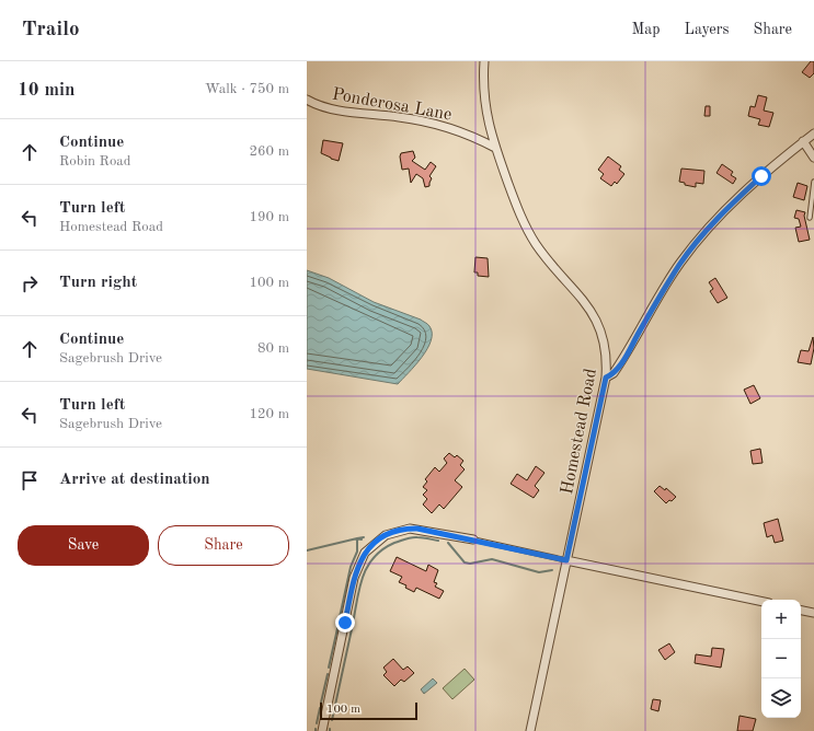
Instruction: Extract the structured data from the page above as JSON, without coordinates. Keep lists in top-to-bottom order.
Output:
{
  "streets": {
    "street": ["Ponderosa Lane", "Homestead Road"]
  },
  "crossings": [
    ["Ponderosa Lane", "Homestead Road"]
  ],
  "scale_bar": "100 m",
  "page": {
    "header": "Trailo",
    "nav": ["Map", "Layers", "Share"],
    "heading": ["10 min", "Walk · 750 m"],
    "list": [
      ["Continue", "Robin Road", "260 m"],
      ["Turn left", "Homestead Road", "190 m"],
      ["Turn right", "100 m"],
      ["Continue", "Sagebrush Drive", "80 m"],
      ["Turn left", "Sagebrush Drive", "120 m"],
      "Arrive at destination"
    ],
    "buttons": ["Save", "Share"],
    "map_buttons": ["+", "−"],
    "scale": "100 m"
  }
}
